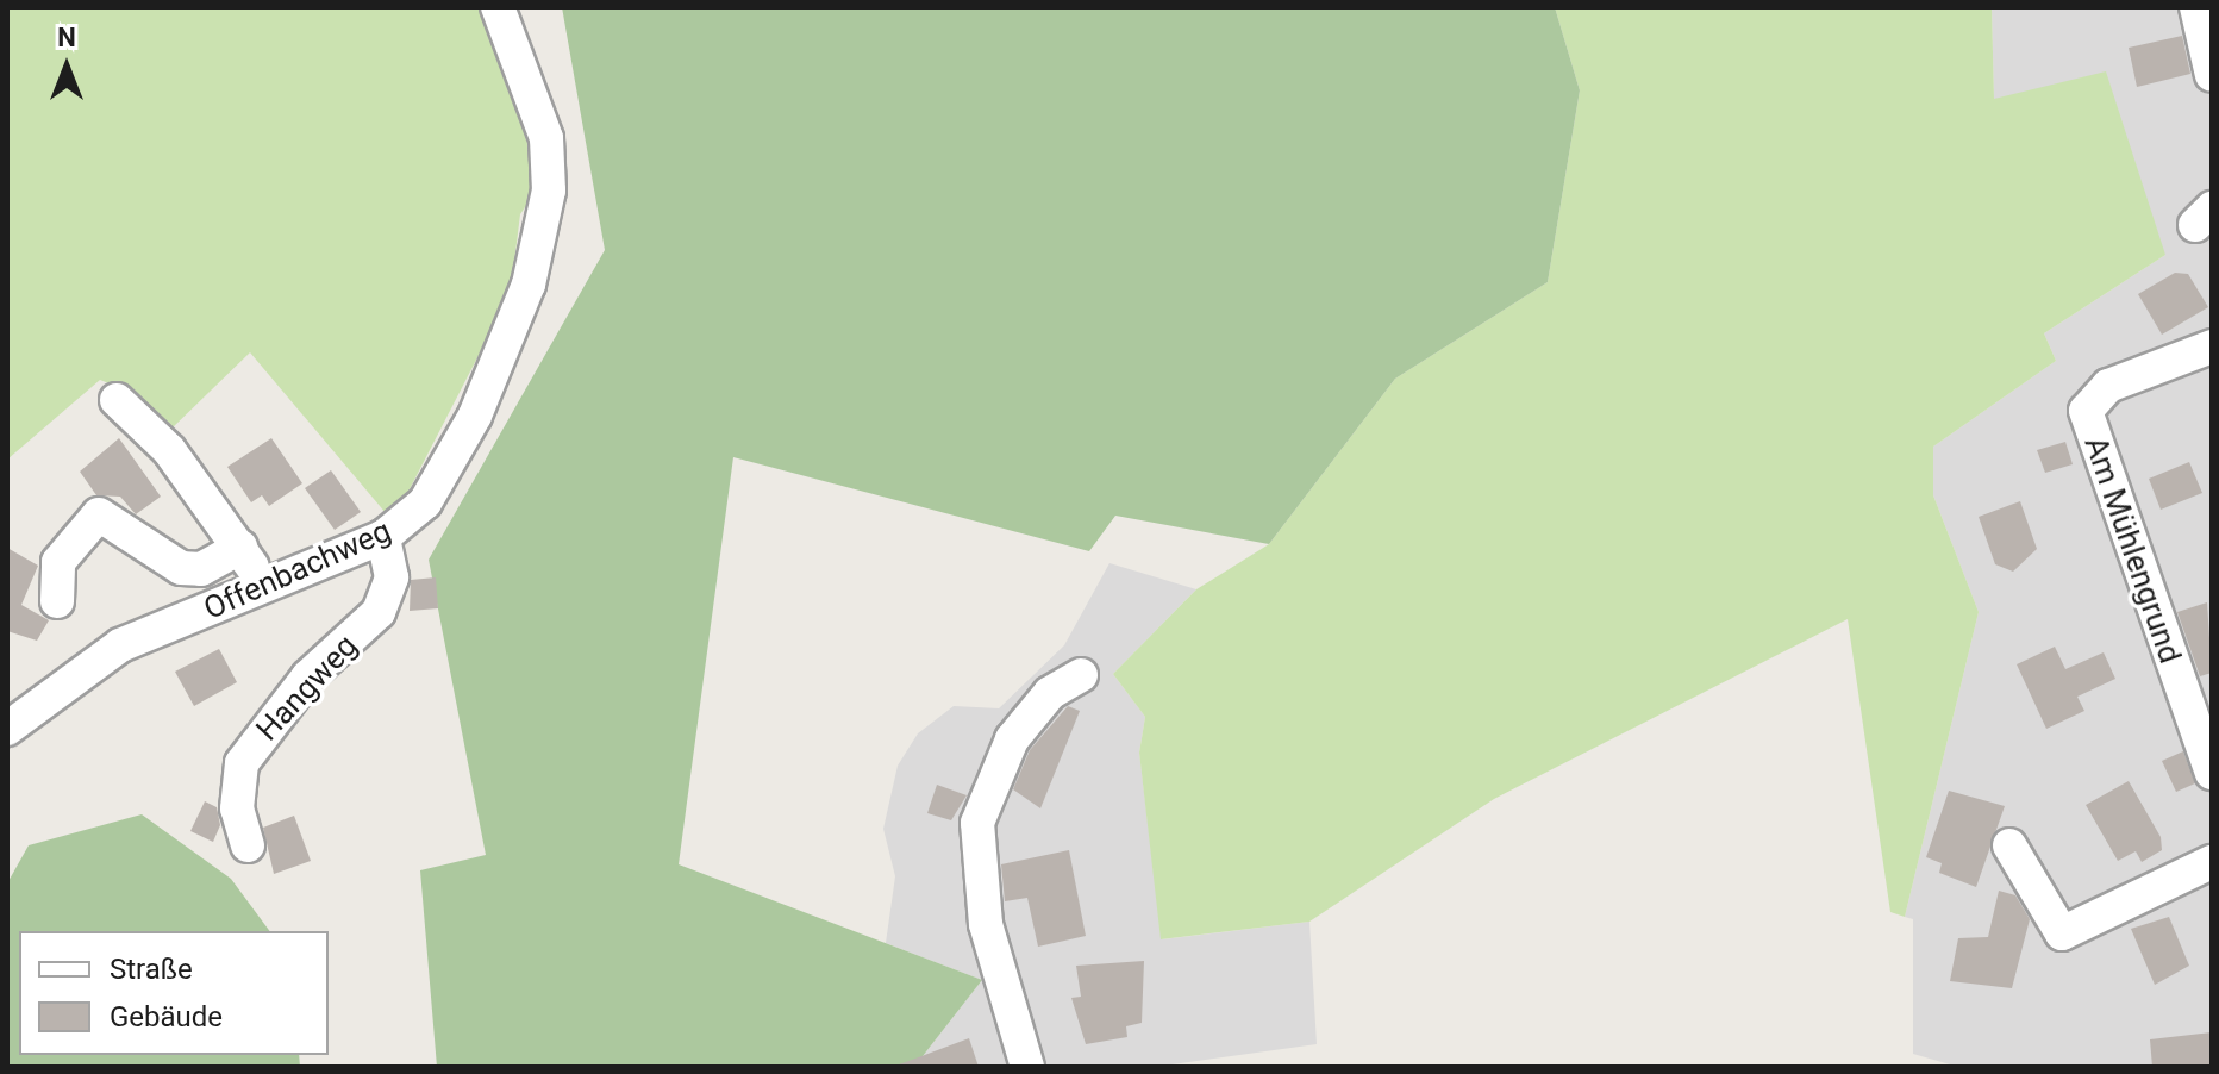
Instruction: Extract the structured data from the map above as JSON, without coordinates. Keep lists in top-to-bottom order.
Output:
{
  "streets": {
    "street": ["Am Mühlengrund", "Offenbachweg", "Hangweg"]
  },
  "crossings": [
    ["Offenbachweg", "Hangweg"]
  ],
  "legend": ["Straße", "Gebäude"],
  "north": "top"
}
